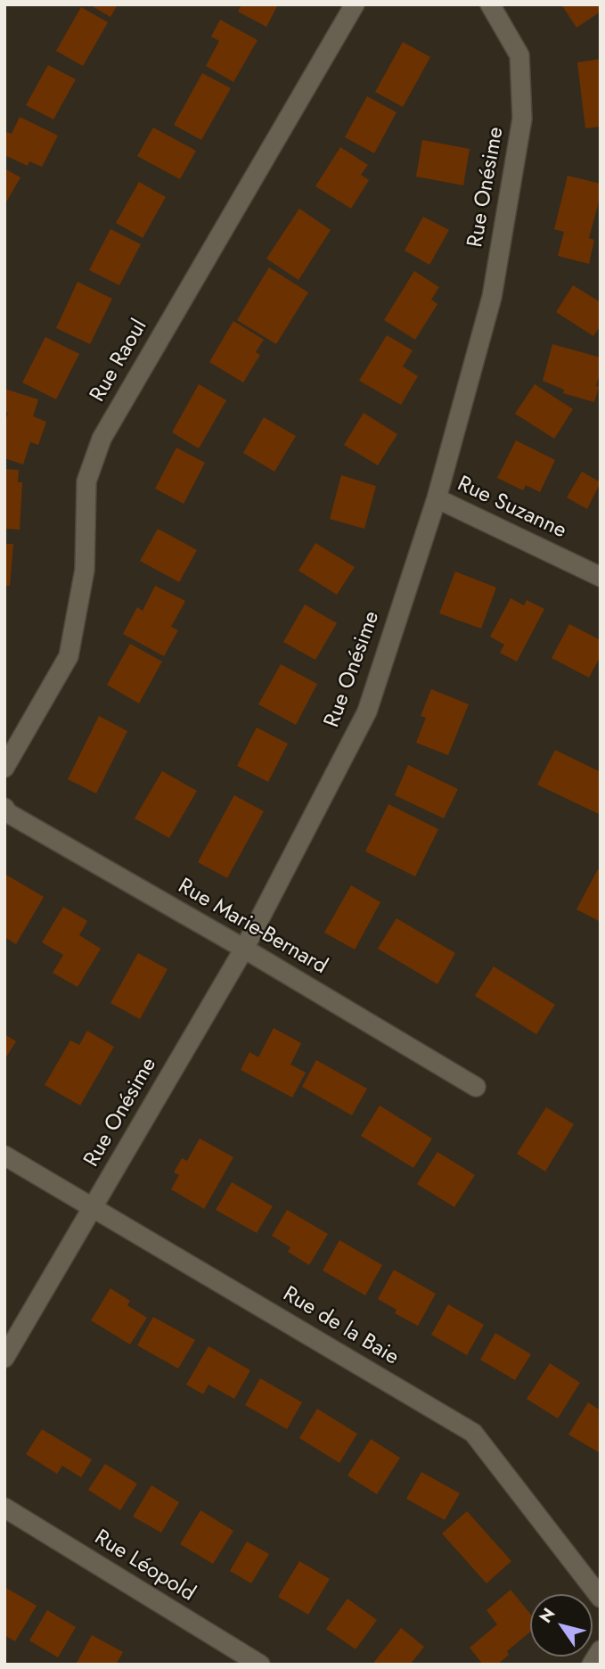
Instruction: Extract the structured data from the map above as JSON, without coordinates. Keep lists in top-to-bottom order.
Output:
{
  "streets": {
    "street": [
      "Rue Onésime",
      "Rue Raoul",
      "Rue Suzanne",
      "Rue Marie-Bernard",
      "Rue de la Baie",
      "Rue Léopold"
    ]
  },
  "crossings": [
    ["Rue Onésime", "Rue Suzanne"],
    ["Rue Onésime", "Rue Marie-Bernard"],
    ["Rue Onésime", "Rue de la Baie"]
  ],
  "north": "top left"
}
